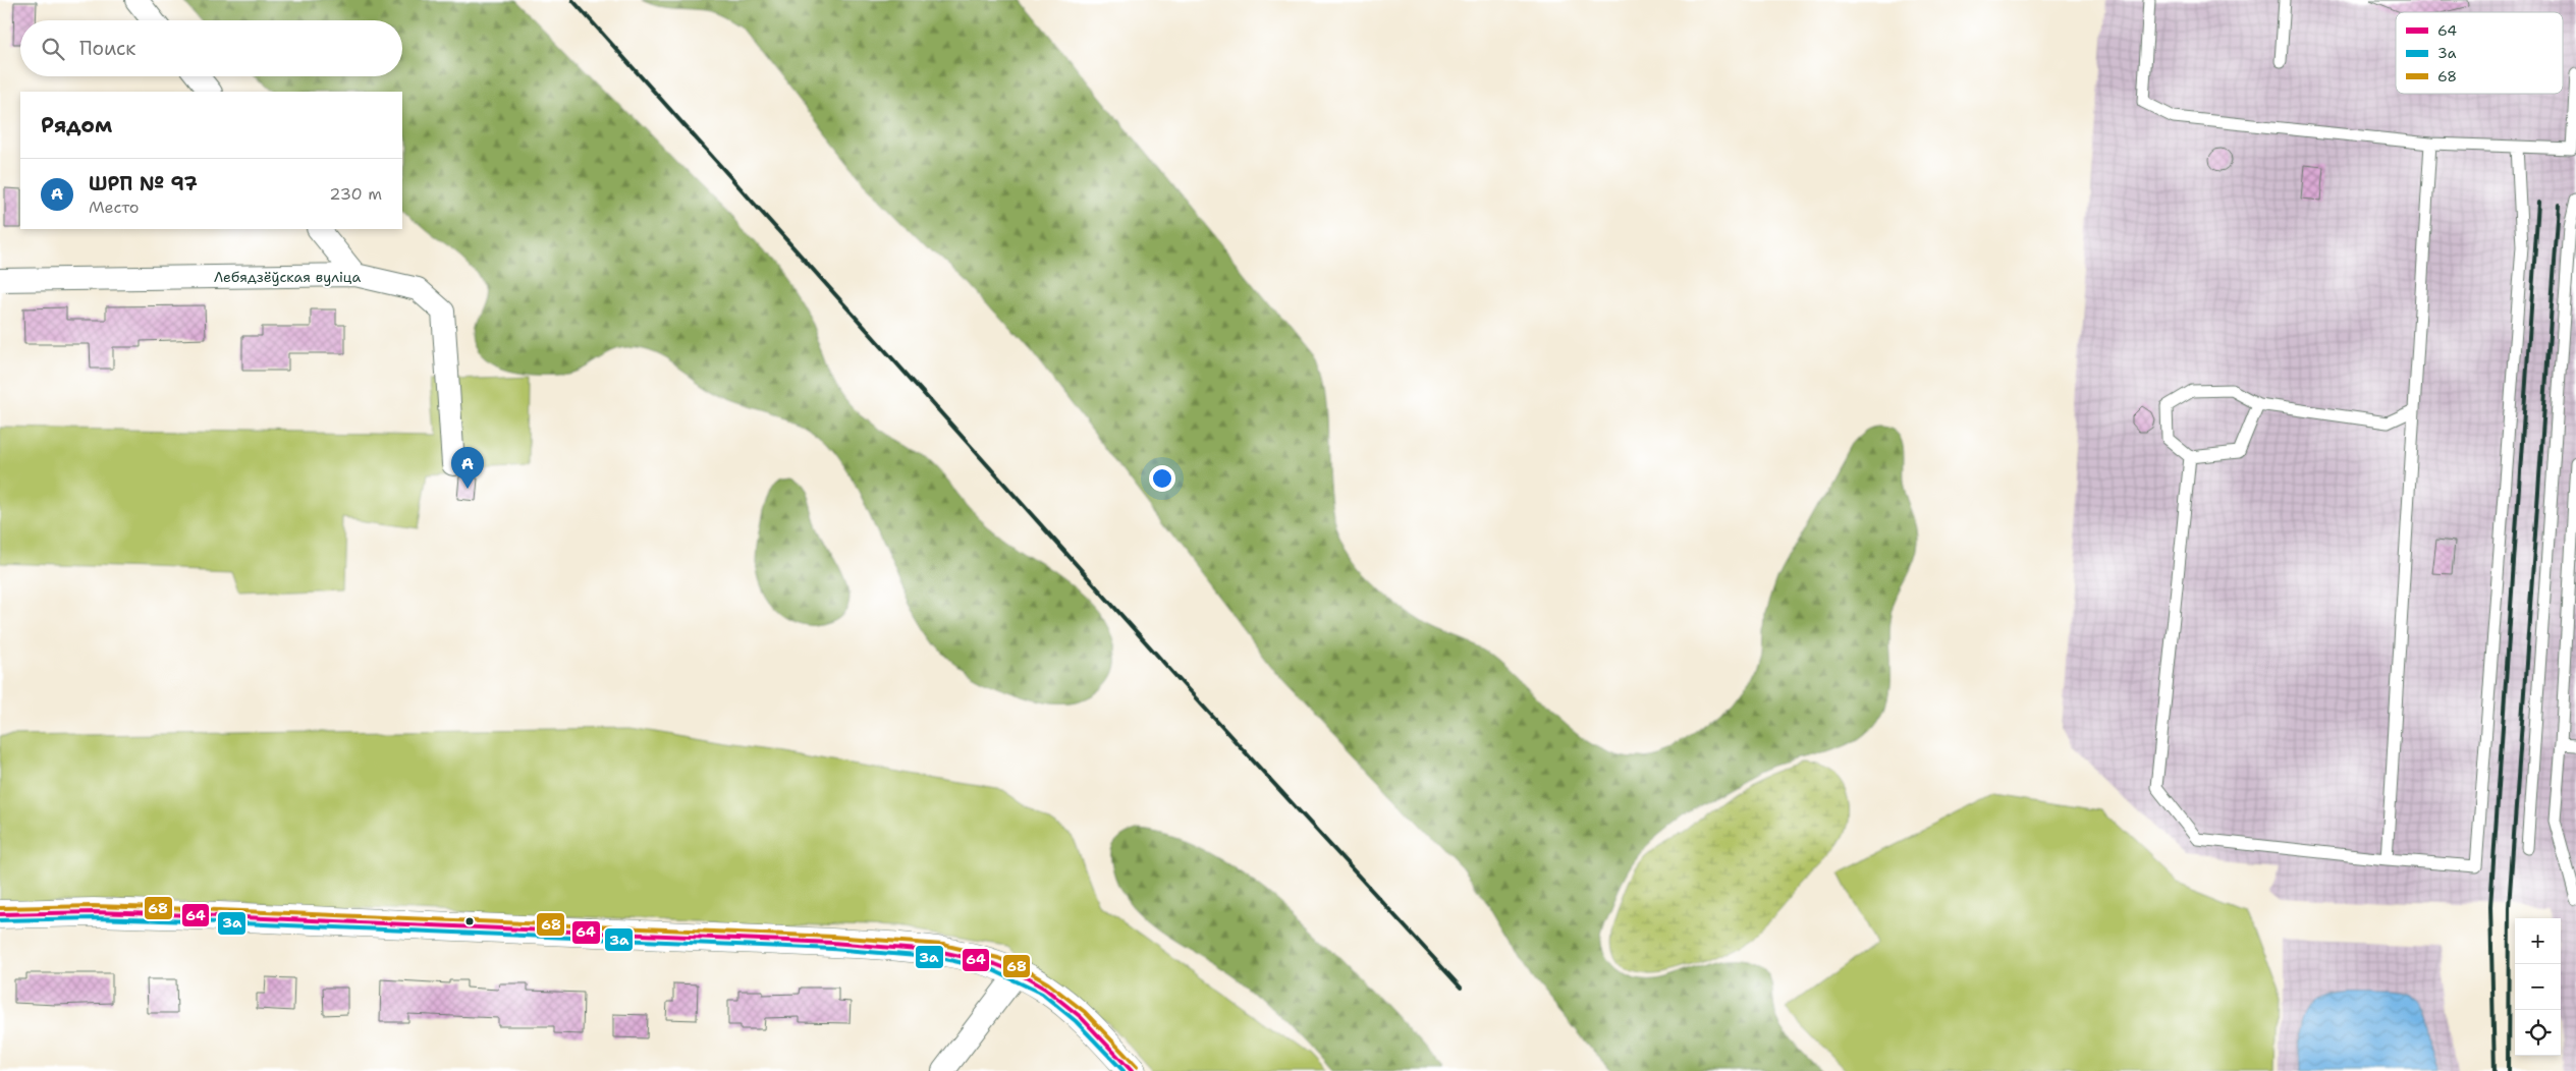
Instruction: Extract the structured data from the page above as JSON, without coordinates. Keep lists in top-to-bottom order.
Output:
{
  "streets": {
    "street": ["Лебядзёўская вуліца"]
  },
  "lines": ["transit line 68", "transit line 64", "transit line 3а"],
  "legend": ["64", "3а", "68"],
  "page": {
    "search": "Поиск",
    "heading": "Рядом",
    "list": [
      {
        "mark": "A",
        "name": "ШРП № 97",
        "note": "Место",
        "value": "230 m"
      }
    ],
    "pins": "A",
    "map_buttons": ["+", "−"]
  }
}
